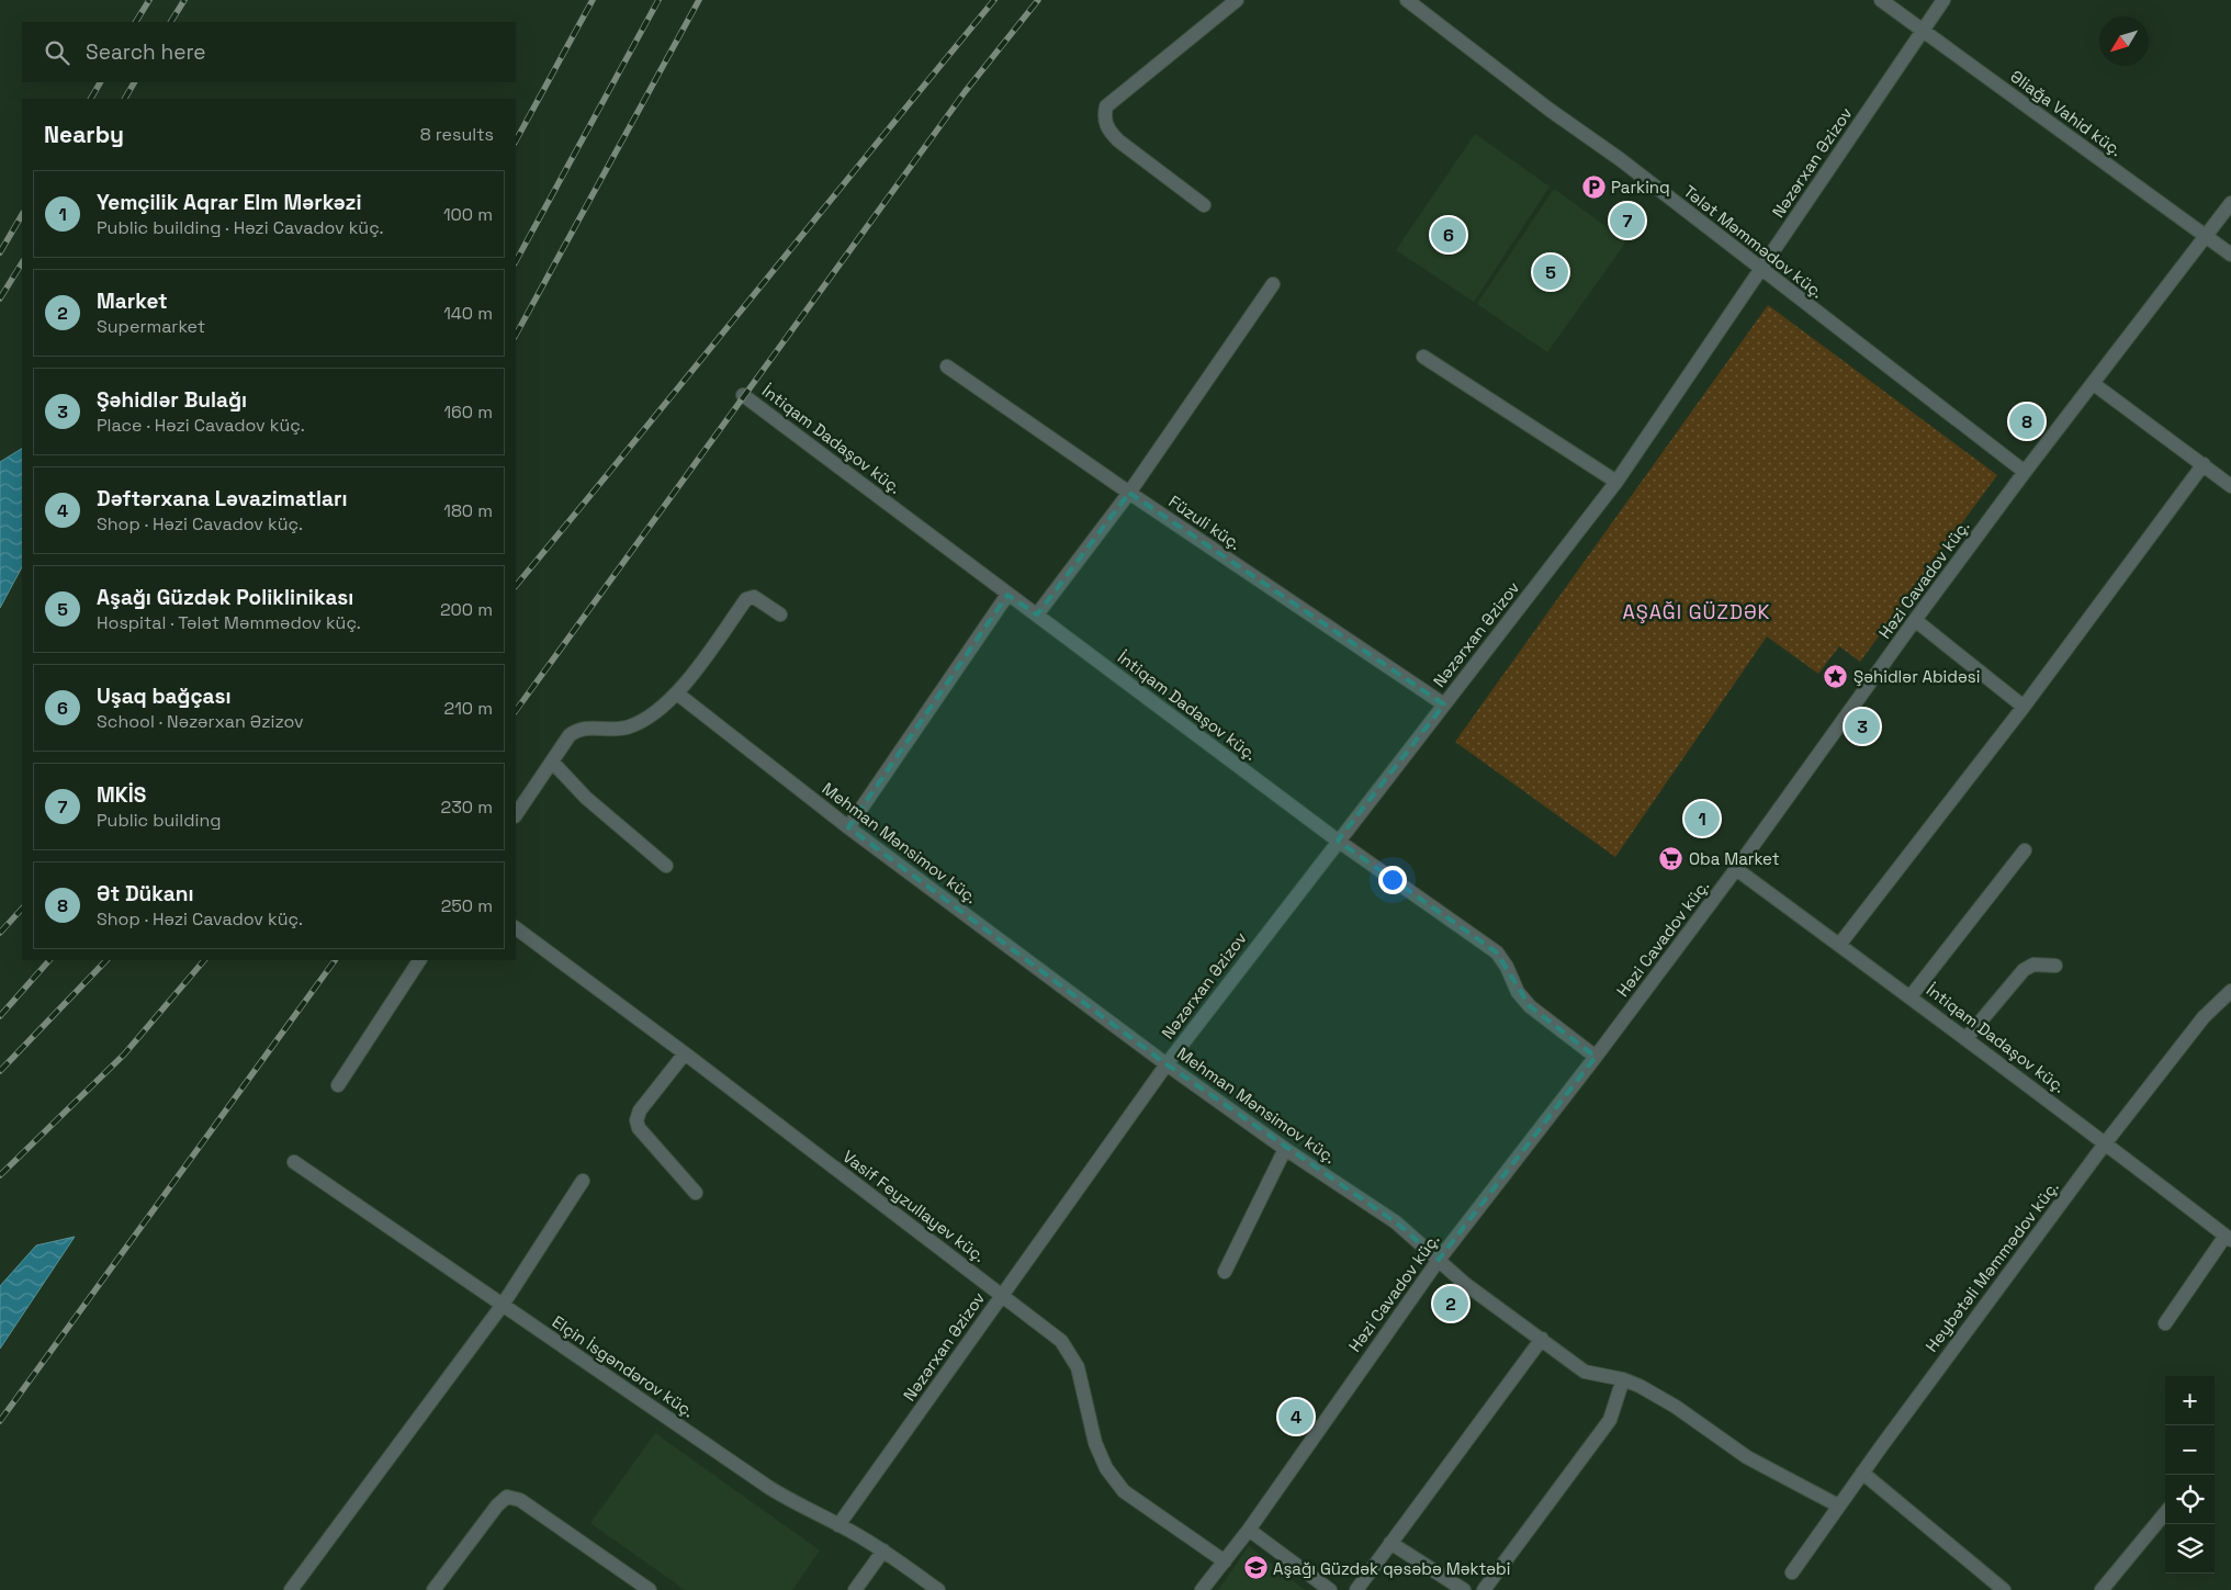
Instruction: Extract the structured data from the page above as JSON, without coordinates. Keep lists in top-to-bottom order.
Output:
{
  "streets": {
    "street": [
      "Əliağa Vahid küç.",
      "Nəzərxan Əzizov",
      "Tələt Məmmədov küç.",
      "İntiqam Dadaşov küç.",
      "Füzuli küç.",
      "Həzi Cavadov küç.",
      "Mehman Mənsimov küç.",
      "Vasif Feyzullayev küç.",
      "Heybətəli Məmmədov küç.",
      "Elçin İsgəndərov küç."
    ]
  },
  "crossings": [
    ["Əliağa Vahid küç.", "Nəzərxan Əzizov"],
    ["Əliağa Vahid küç.", "Həzi Cavadov küç."],
    ["Nəzərxan Əzizov", "Tələt Məmmədov küç."],
    ["Nəzərxan Əzizov", "İntiqam Dadaşov küç."],
    ["Nəzərxan Əzizov", "Füzuli küç."],
    ["Nəzərxan Əzizov", "Mehman Mənsimov küç."],
    ["Nəzərxan Əzizov", "Vasif Feyzullayev küç."],
    ["Nəzərxan Əzizov", "Elçin İsgəndərov küç."],
    ["Tələt Məmmədov küç.", "Həzi Cavadov küç."],
    ["İntiqam Dadaşov küç.", "Həzi Cavadov küç."],
    ["İntiqam Dadaşov küç.", "Heybətəli Məmmədov küç."],
    ["Həzi Cavadov küç.", "Mehman Mənsimov küç."],
    ["Həzi Cavadov küç.", "Vasif Feyzullayev küç."],
    ["Mehman Mənsimov küç.", "Heybətəli Məmmədov küç."]
  ],
  "districts": ["AŞAĞI GÜZDƏK"],
  "places": {
    "parking": ["Parkinq"],
    "place": ["Şəhidlər Abidəsi"],
    "supermarket": ["Oba Market"],
    "school or university": ["Aşağı Güzdək qəsəbə Məktəbi"]
  },
  "north": "bottom left",
  "page": {
    "search": "Search here",
    "heading": ["Nearby", "8 results"],
    "list": [
      {
        "mark": "1",
        "name": "Yemçilik Aqrar Elm Mərkəzi",
        "note": "Public building · Həzi Cavadov küç.",
        "value": "100 m"
      },
      {
        "mark": "2",
        "name": "Market",
        "note": "Supermarket",
        "value": "140 m"
      },
      {
        "mark": "3",
        "name": "Şəhidlər Bulağı",
        "note": "Place · Həzi Cavadov küç.",
        "value": "160 m"
      },
      {
        "mark": "4",
        "name": "Dəftərxana Ləvazimatları",
        "note": "Shop · Həzi Cavadov küç.",
        "value": "180 m"
      },
      {
        "mark": "5",
        "name": "Aşağı Güzdək Poliklinikası",
        "note": "Hospital · Tələt Məmmədov küç.",
        "value": "200 m"
      },
      {
        "mark": "6",
        "name": "Uşaq bağçası",
        "note": "School · Nəzərxan Əzizov",
        "value": "210 m"
      },
      {
        "mark": "7",
        "name": "MKİS",
        "note": "Public building",
        "value": "230 m"
      },
      {
        "mark": "8",
        "name": "Ət Dükanı",
        "note": "Shop · Həzi Cavadov küç.",
        "value": "250 m"
      }
    ],
    "pins": [
      "7",
      "6",
      "5",
      "8",
      "3",
      "1",
      "2",
      "4"
    ],
    "map_buttons": ["+", "−"]
  }
}
